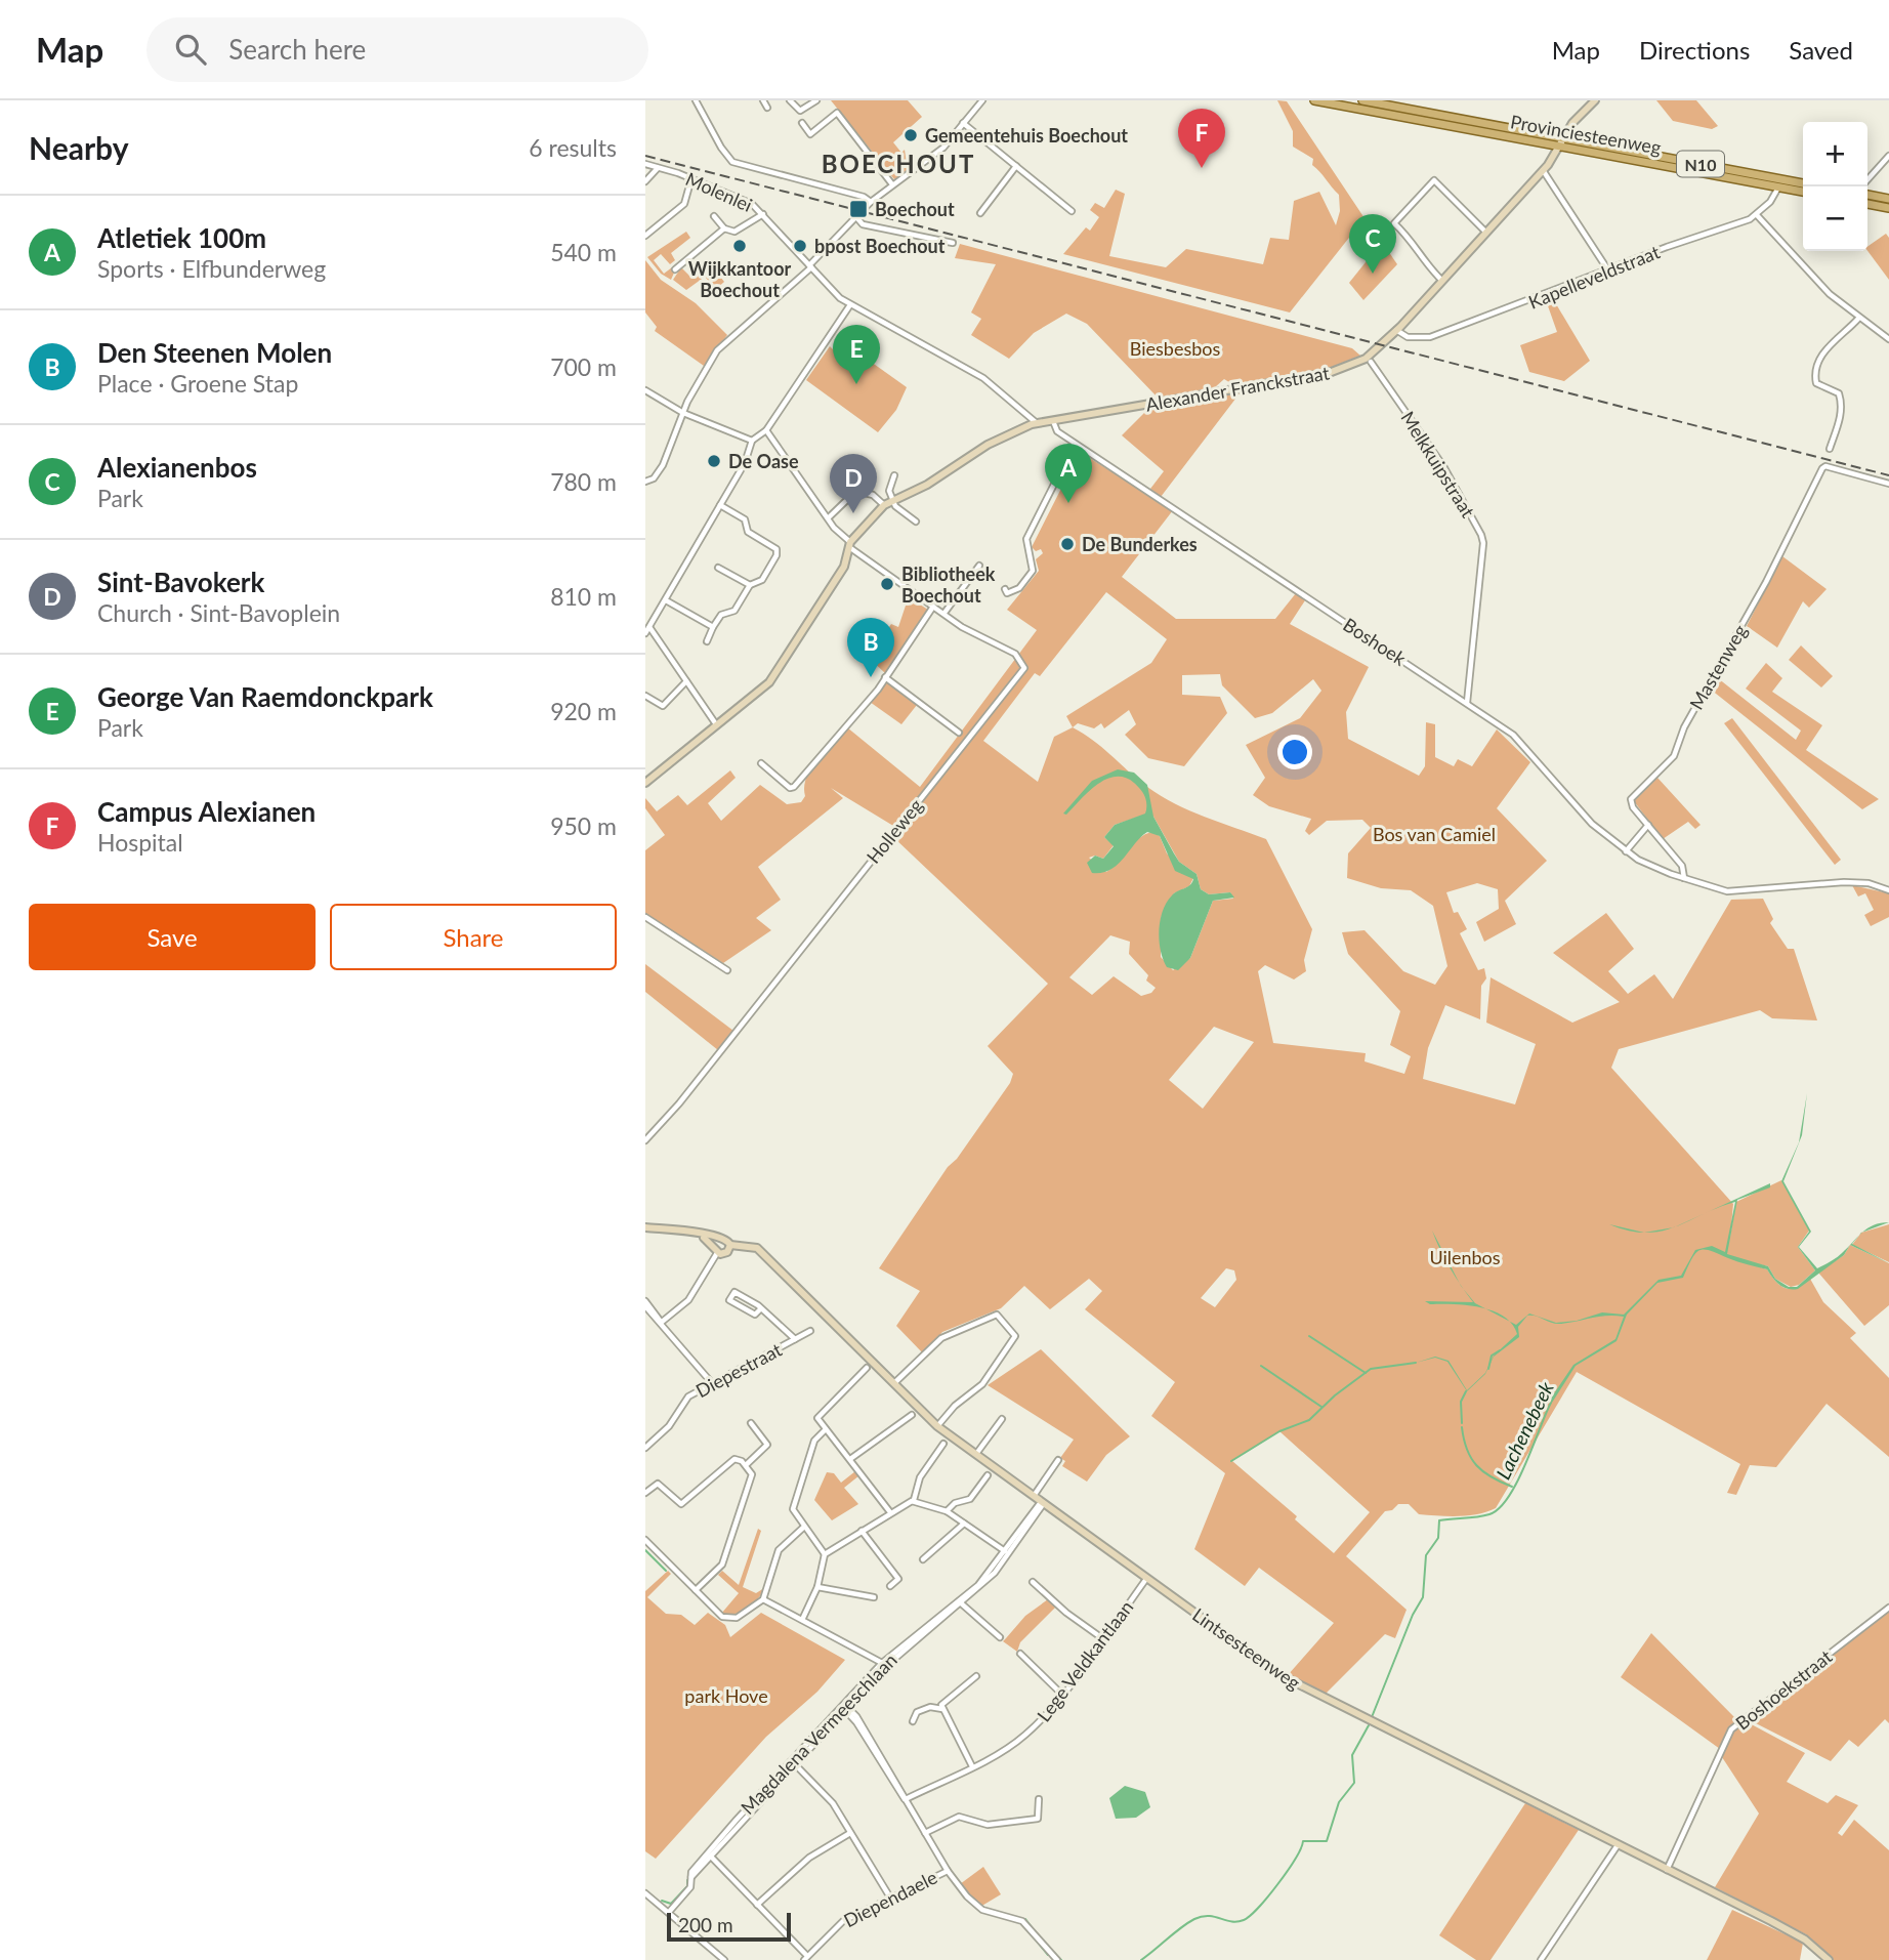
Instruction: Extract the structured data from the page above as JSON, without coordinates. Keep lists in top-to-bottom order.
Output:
{
  "streets": {
    "main road": ["Provinciesteenweg", "N10"],
    "street": [
      "Molenlei",
      "Kapelleveldstraat",
      "Alexander Franckstraat",
      "Melkkuipstraat",
      "Boshoek",
      "Mastenweg",
      "Holleweg",
      "Diepestraat",
      "Lintsesteenweg",
      "Lege Veldkantlaan",
      "Boshoekstraat",
      "Magdalena Vermeeschlaan",
      "Diependaele"
    ]
  },
  "crossings": [
    ["Provinciesteenweg", "Alexander Franckstraat"],
    ["Molenlei", "Alexander Franckstraat"],
    ["Kapelleveldstraat", "Alexander Franckstraat"],
    ["Alexander Franckstraat", "Boshoek"],
    ["Melkkuipstraat", "Boshoek"],
    ["Lintsesteenweg", "Lege Veldkantlaan"],
    ["Lintsesteenweg", "Boshoekstraat"],
    ["Lintsesteenweg", "Magdalena Vermeeschlaan"]
  ],
  "districts": ["BOECHOUT"],
  "water": ["Lachenebeek"],
  "parks": [
    "Biesbesbos",
    "Bos van Camiel",
    "Uilenbos",
    "park Hove"
  ],
  "places": {
    "other": [
      "Gemeentehuis Boechout",
      "Wijkkantoor Boechout",
      "bpost Boechout",
      "De Oase",
      "De Bunderkes",
      "Bibliotheek Boechout"
    ],
    "transit": ["Boechout"]
  },
  "scale_bar": "200 m",
  "page": {
    "header": "Map",
    "search": "Search here",
    "nav": ["Map", "Directions", "Saved"],
    "heading": ["Nearby", "6 results"],
    "pins": [
      "F",
      "C",
      "E",
      "A",
      "D",
      "B"
    ],
    "map_buttons": ["+", "−"],
    "list": [
      {
        "mark": "A",
        "name": "Atletiek 100m",
        "note": "Sports · Elfbunderweg",
        "value": "540 m"
      },
      {
        "mark": "B",
        "name": "Den Steenen Molen",
        "note": "Place · Groene Stap",
        "value": "700 m"
      },
      {
        "mark": "C",
        "name": "Alexianenbos",
        "note": "Park",
        "value": "780 m"
      },
      {
        "mark": "D",
        "name": "Sint-Bavokerk",
        "note": "Church · Sint-Bavoplein",
        "value": "810 m"
      },
      {
        "mark": "E",
        "name": "George Van Raemdonckpark",
        "note": "Park",
        "value": "920 m"
      },
      {
        "mark": "F",
        "name": "Campus Alexianen",
        "note": "Hospital",
        "value": "950 m"
      }
    ],
    "buttons": ["Save", "Share"],
    "scale": "200 m"
  }
}
